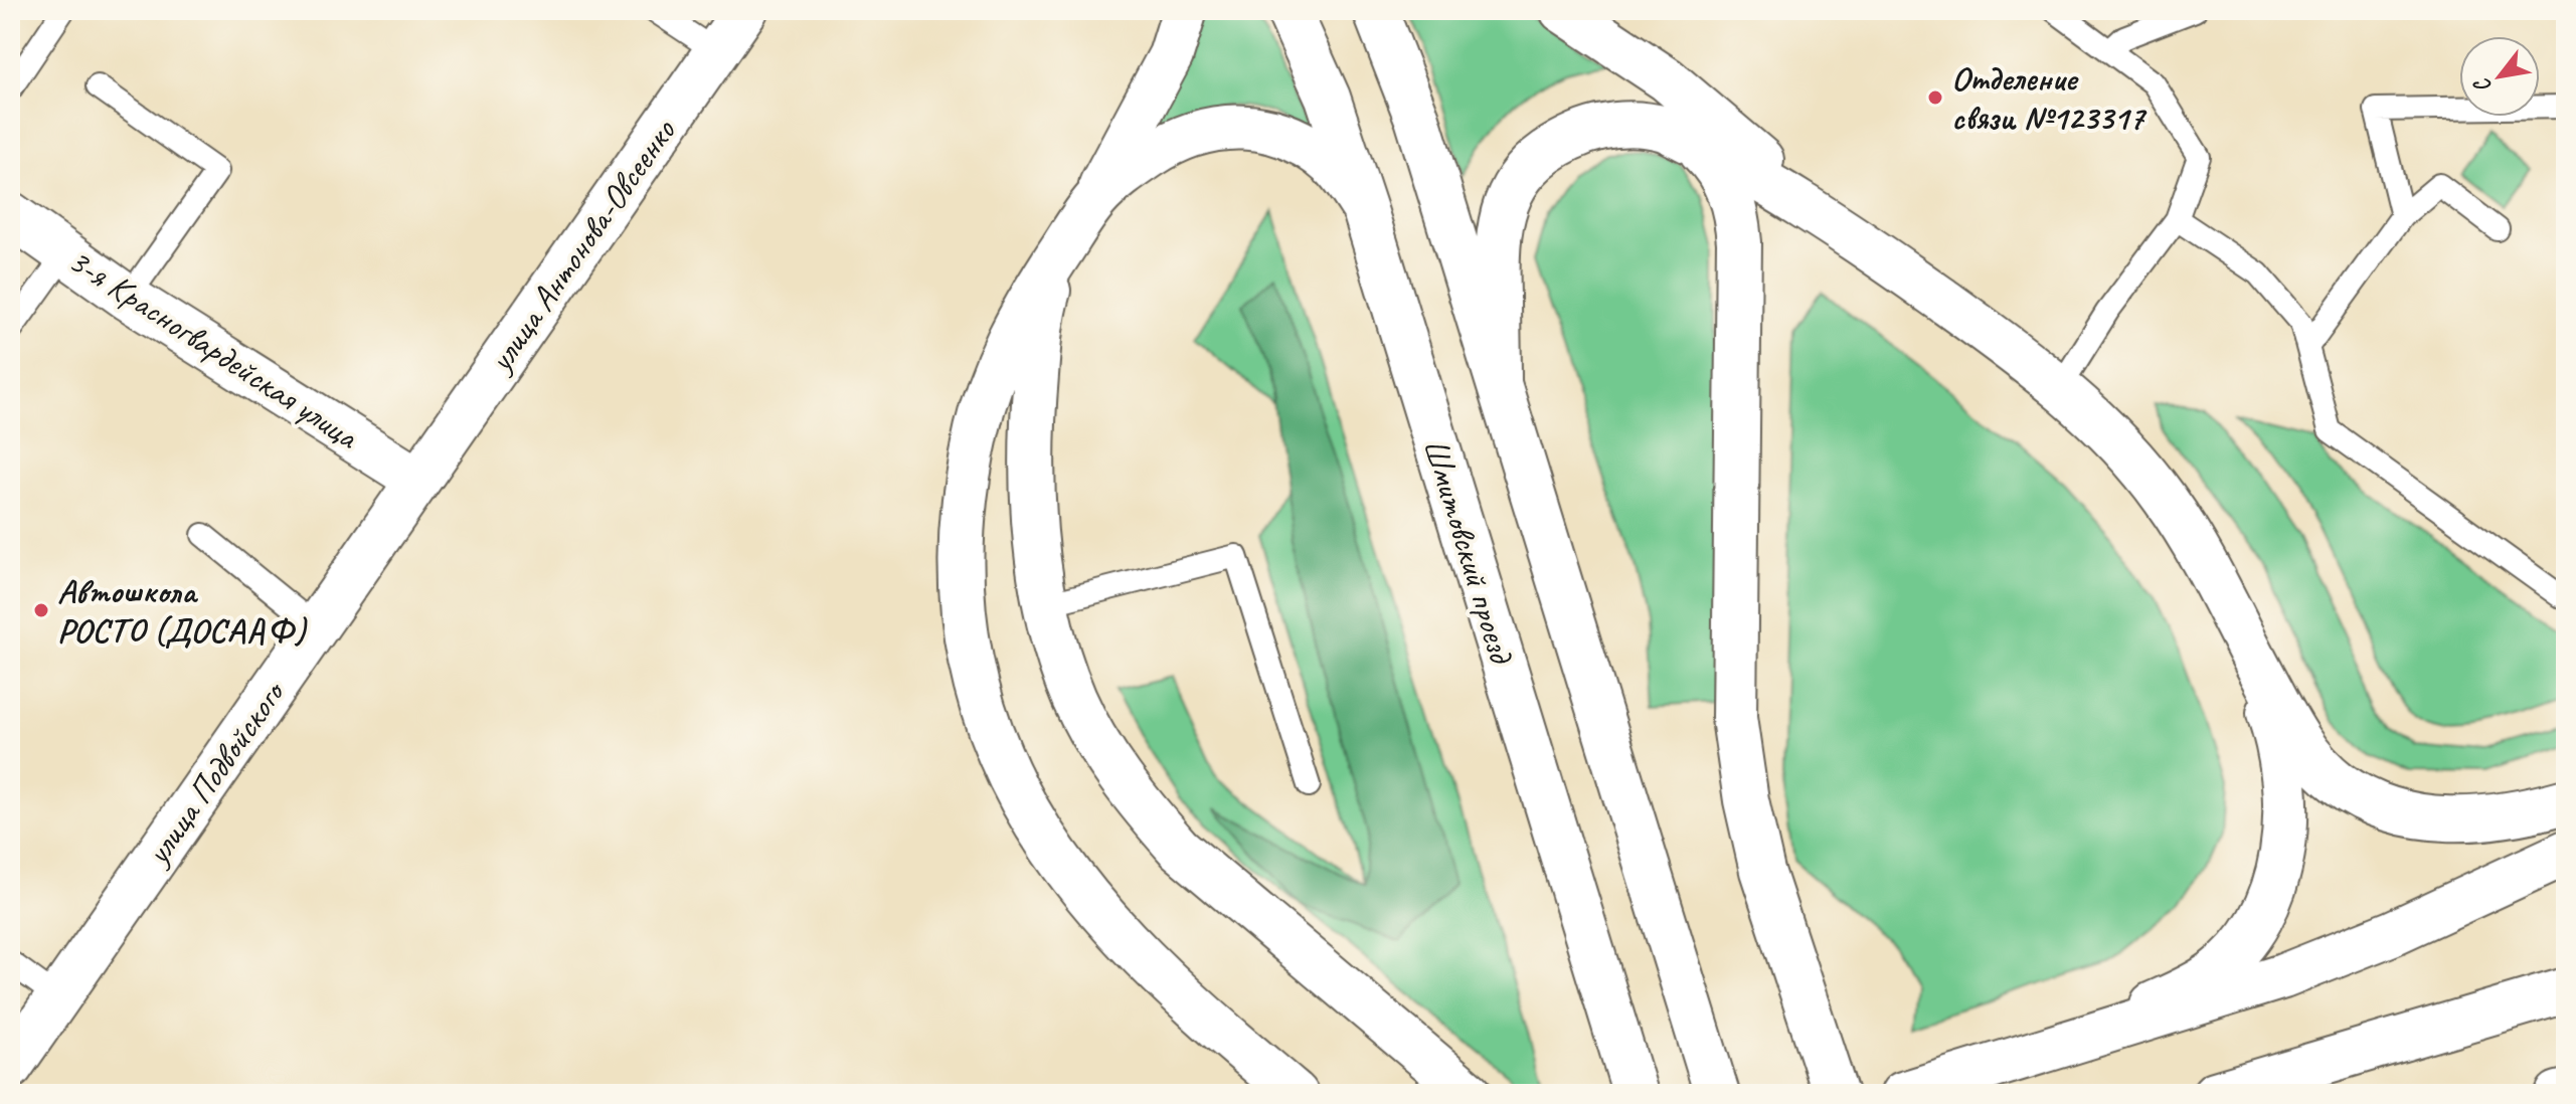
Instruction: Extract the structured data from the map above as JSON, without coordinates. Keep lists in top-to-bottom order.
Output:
{
  "streets": {
    "main road": [
      "улица Антонова-Овсеенко",
      "3-я Красногвардейская улица",
      "Шмитовский проезд",
      "улица Подвойского"
    ]
  },
  "crossings": [
    ["улица Антонова-Овсеенко", "3-я Красногвардейская улица"],
    ["улица Антонова-Овсеенко", "улица Подвойского"],
    ["3-я Красногвардейская улица", "улица Подвойского"]
  ],
  "places": ["Отделение связи №123317", "Автошкола РОСТО (ДОСААФ)"],
  "north": "bottom left"
}
